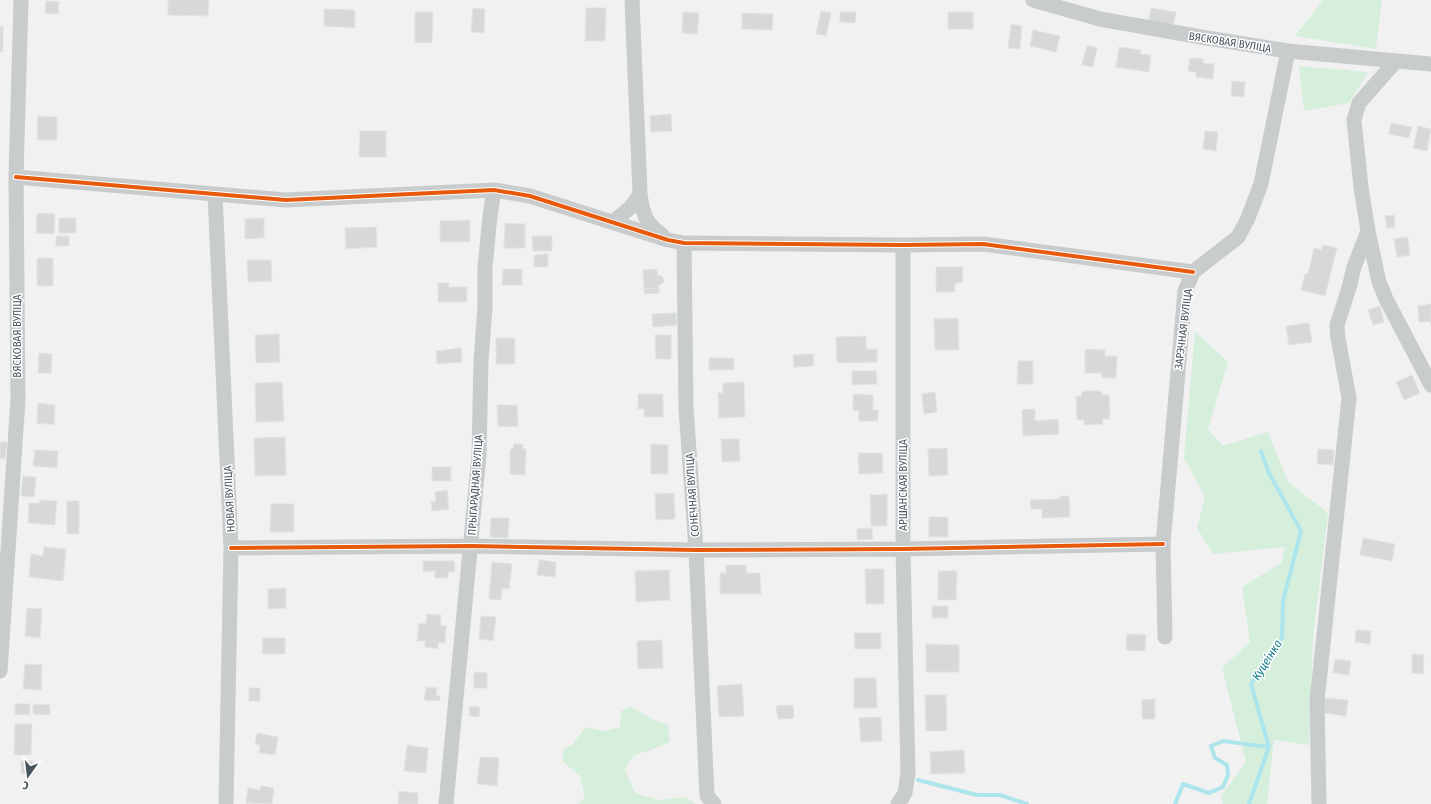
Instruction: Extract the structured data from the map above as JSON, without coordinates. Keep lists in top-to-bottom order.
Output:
{
  "streets": {
    "street": [
      "ВЯСКОВАЯ ВУЛІЦА",
      "ЗАРЭЧНАЯ ВУЛІЦА",
      "ПРЫГАРАДНАЯ ВУЛІЦА",
      "АРШАНСКАЯ ВУЛІЦА",
      "СОНЕЧНАЯ ВУЛІЦА",
      "НОВАЯ ВУЛІЦА"
    ]
  },
  "crossings": [
    ["ВЯСКОВАЯ ВУЛІЦА", "ЗАРЭЧНАЯ ВУЛІЦА"]
  ],
  "water": ["Куцеінка"],
  "north": "bottom"
}
